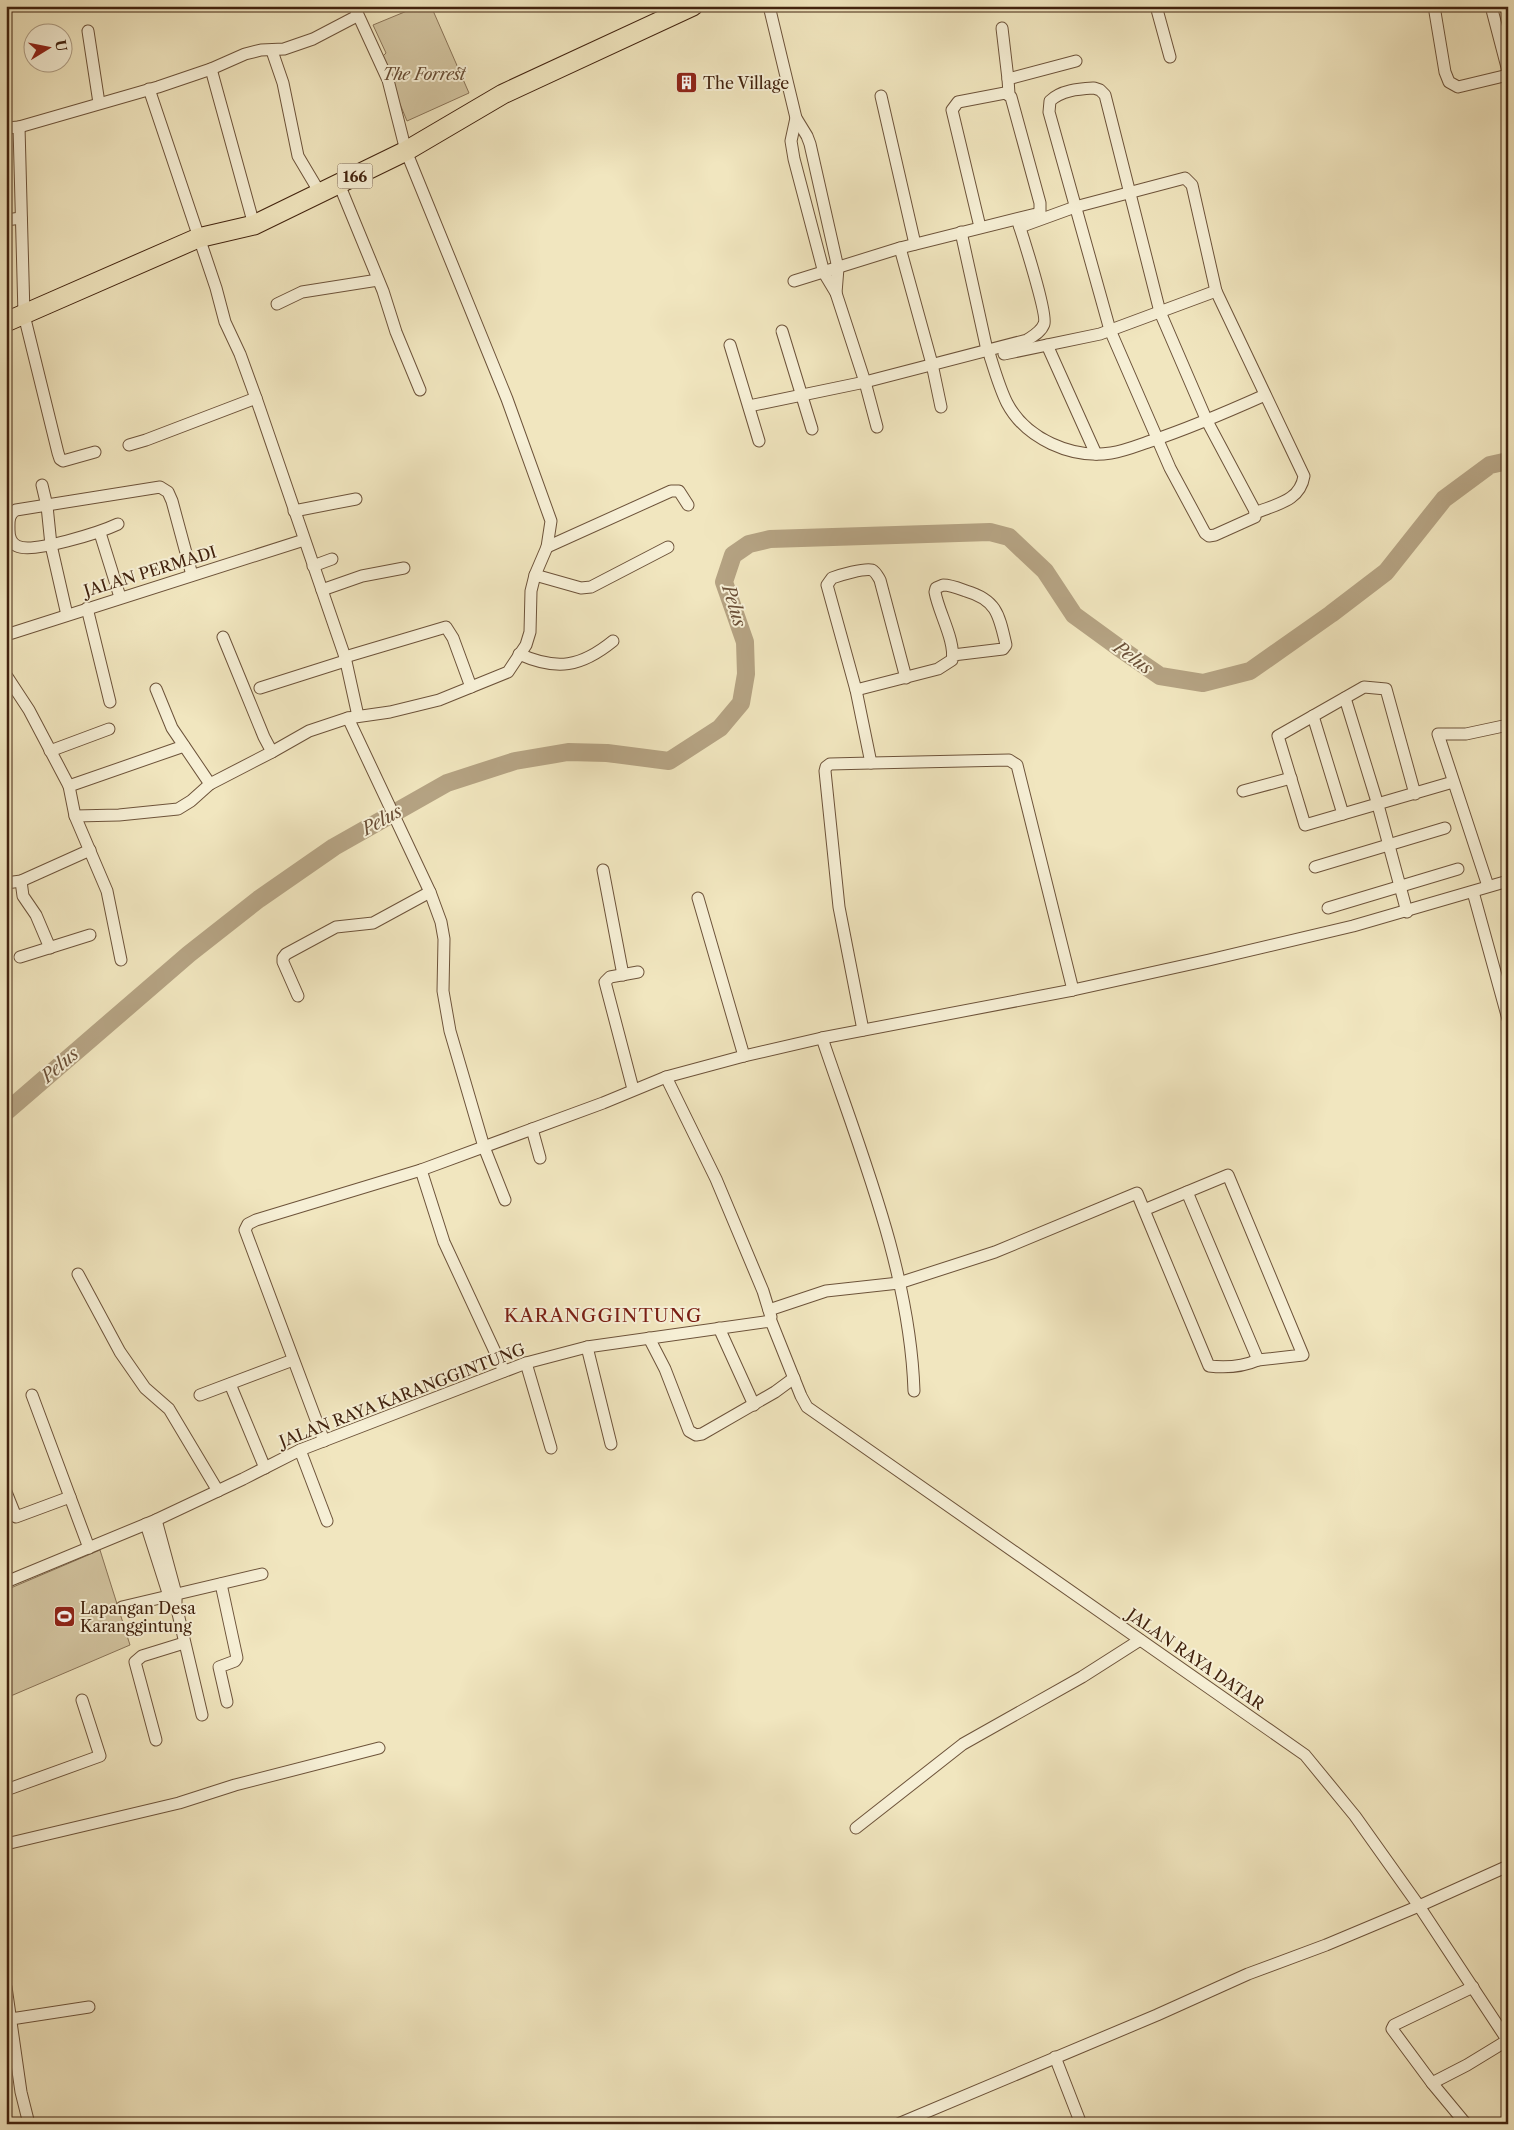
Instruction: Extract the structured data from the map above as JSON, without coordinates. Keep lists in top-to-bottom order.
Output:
{
  "streets": {
    "main road": ["166"],
    "street": ["JALAN PERMADI", "JALAN RAYA KARANGGINTUNG", "JALAN RAYA DATAR"]
  },
  "districts": ["KARANGGINTUNG"],
  "water": ["Pelus"],
  "parks": ["The Forrest"],
  "places": {
    "building": ["The Village"],
    "sports": ["Lapangan Desa Karanggintung"]
  },
  "north": "right"
}
